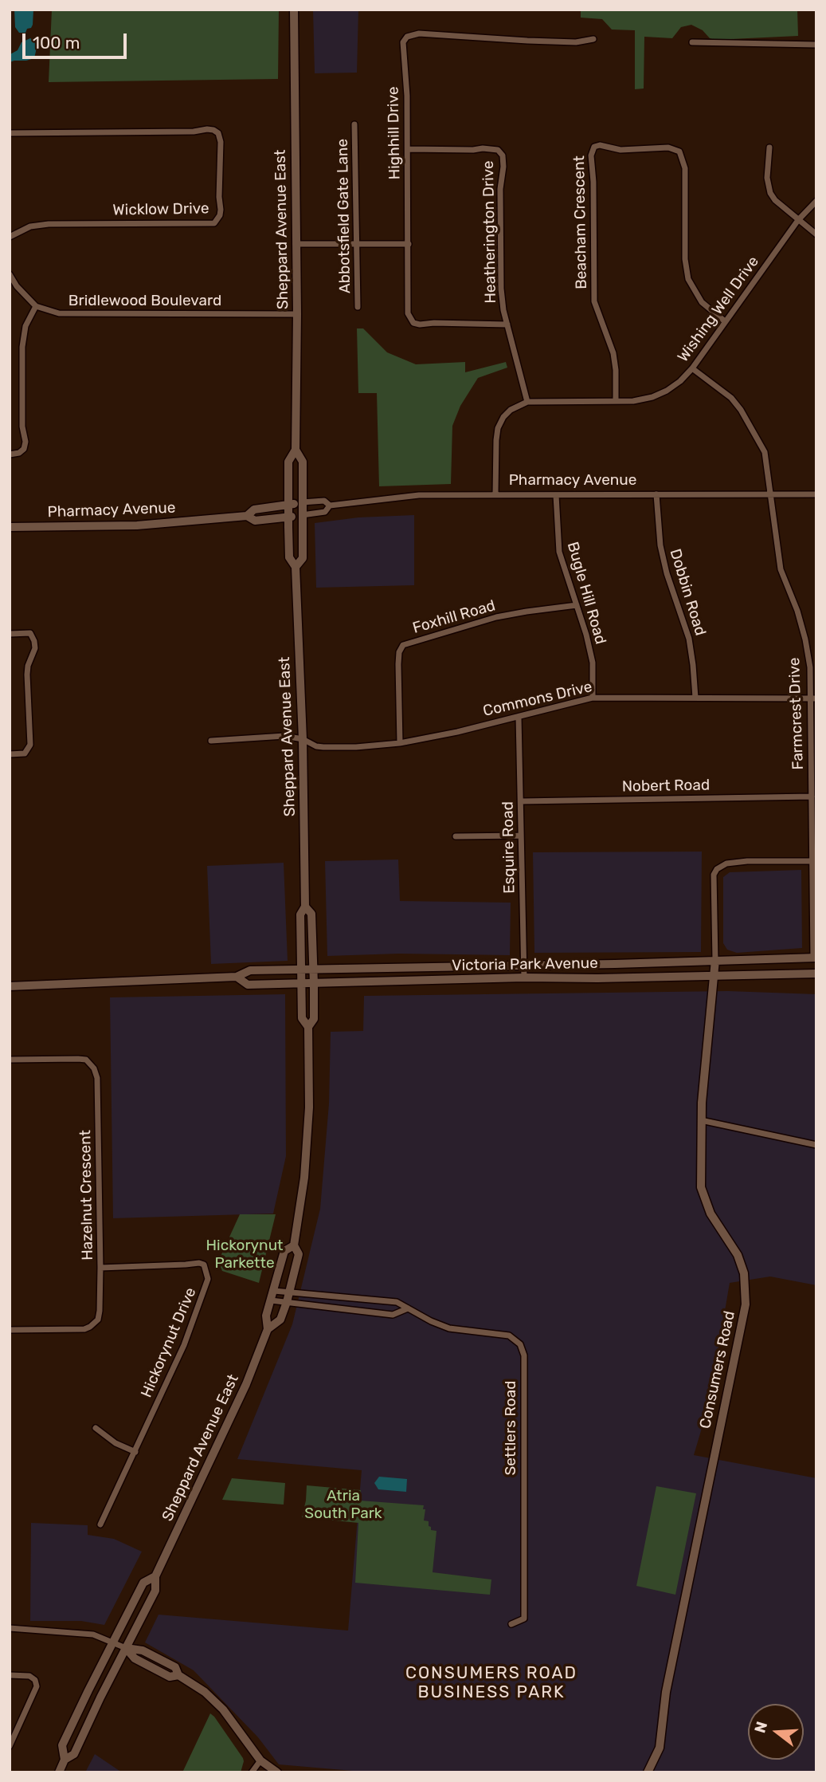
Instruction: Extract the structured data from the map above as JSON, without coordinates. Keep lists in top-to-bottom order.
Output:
{
  "streets": {
    "main road": [
      "Sheppard Avenue East",
      "Pharmacy Avenue",
      "Victoria Park Avenue",
      "Consumers Road"
    ],
    "street": [
      "Highhill Drive",
      "Wicklow Drive",
      "Abbotsfield Gate Lane",
      "Beacham Crescent",
      "Heatherington Drive",
      "Bridlewood Boulevard",
      "Wishing Well Drive",
      "Dobbin Road",
      "Bugle Hill Road",
      "Foxhill Road",
      "Commons Drive",
      "Farmcrest Drive",
      "Nobert Road",
      "Esquire Road",
      "Hazelnut Crescent",
      "Hickorynut Drive",
      "Settlers Road"
    ]
  },
  "crossings": [
    ["Highhill Drive", "Heatherington Drive"],
    ["Beacham Crescent", "Wishing Well Drive"],
    ["Sheppard Avenue East", "Bridlewood Boulevard"],
    ["Sheppard Avenue East", "Pharmacy Avenue"],
    ["Sheppard Avenue East", "Commons Drive"],
    ["Sheppard Avenue East", "Victoria Park Avenue"],
    ["Sheppard Avenue East", "Settlers Road"],
    ["Heatherington Drive", "Wishing Well Drive"],
    ["Wishing Well Drive", "Farmcrest Drive"],
    ["Pharmacy Avenue", "Dobbin Road"],
    ["Pharmacy Avenue", "Bugle Hill Road"],
    ["Pharmacy Avenue", "Farmcrest Drive"],
    ["Dobbin Road", "Commons Drive"],
    ["Bugle Hill Road", "Foxhill Road"],
    ["Bugle Hill Road", "Commons Drive"],
    ["Foxhill Road", "Commons Drive"],
    ["Commons Drive", "Farmcrest Drive"],
    ["Commons Drive", "Esquire Road"],
    ["Farmcrest Drive", "Nobert Road"],
    ["Farmcrest Drive", "Victoria Park Avenue"],
    ["Nobert Road", "Esquire Road"],
    ["Esquire Road", "Victoria Park Avenue"],
    ["Victoria Park Avenue", "Consumers Road"],
    ["Hazelnut Crescent", "Hickorynut Drive"]
  ],
  "districts": ["CONSUMERS ROAD BUSINESS PARK"],
  "parks": ["Hickorynut Parkette", "Atria South Park"],
  "scale_bar": "100 m",
  "north": "left"
}
